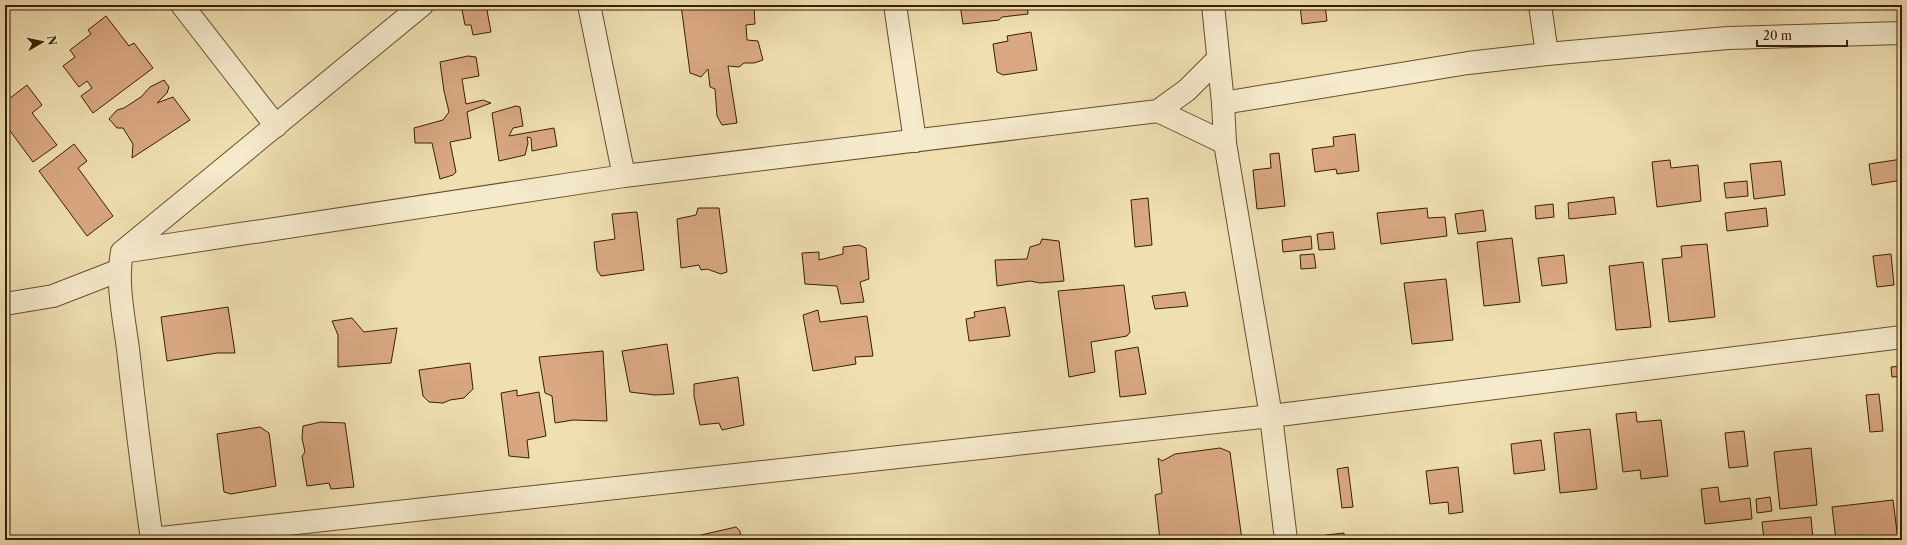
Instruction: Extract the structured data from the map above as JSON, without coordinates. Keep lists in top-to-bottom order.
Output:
{
  "scale_bar": "20 m",
  "north": "right"
}
